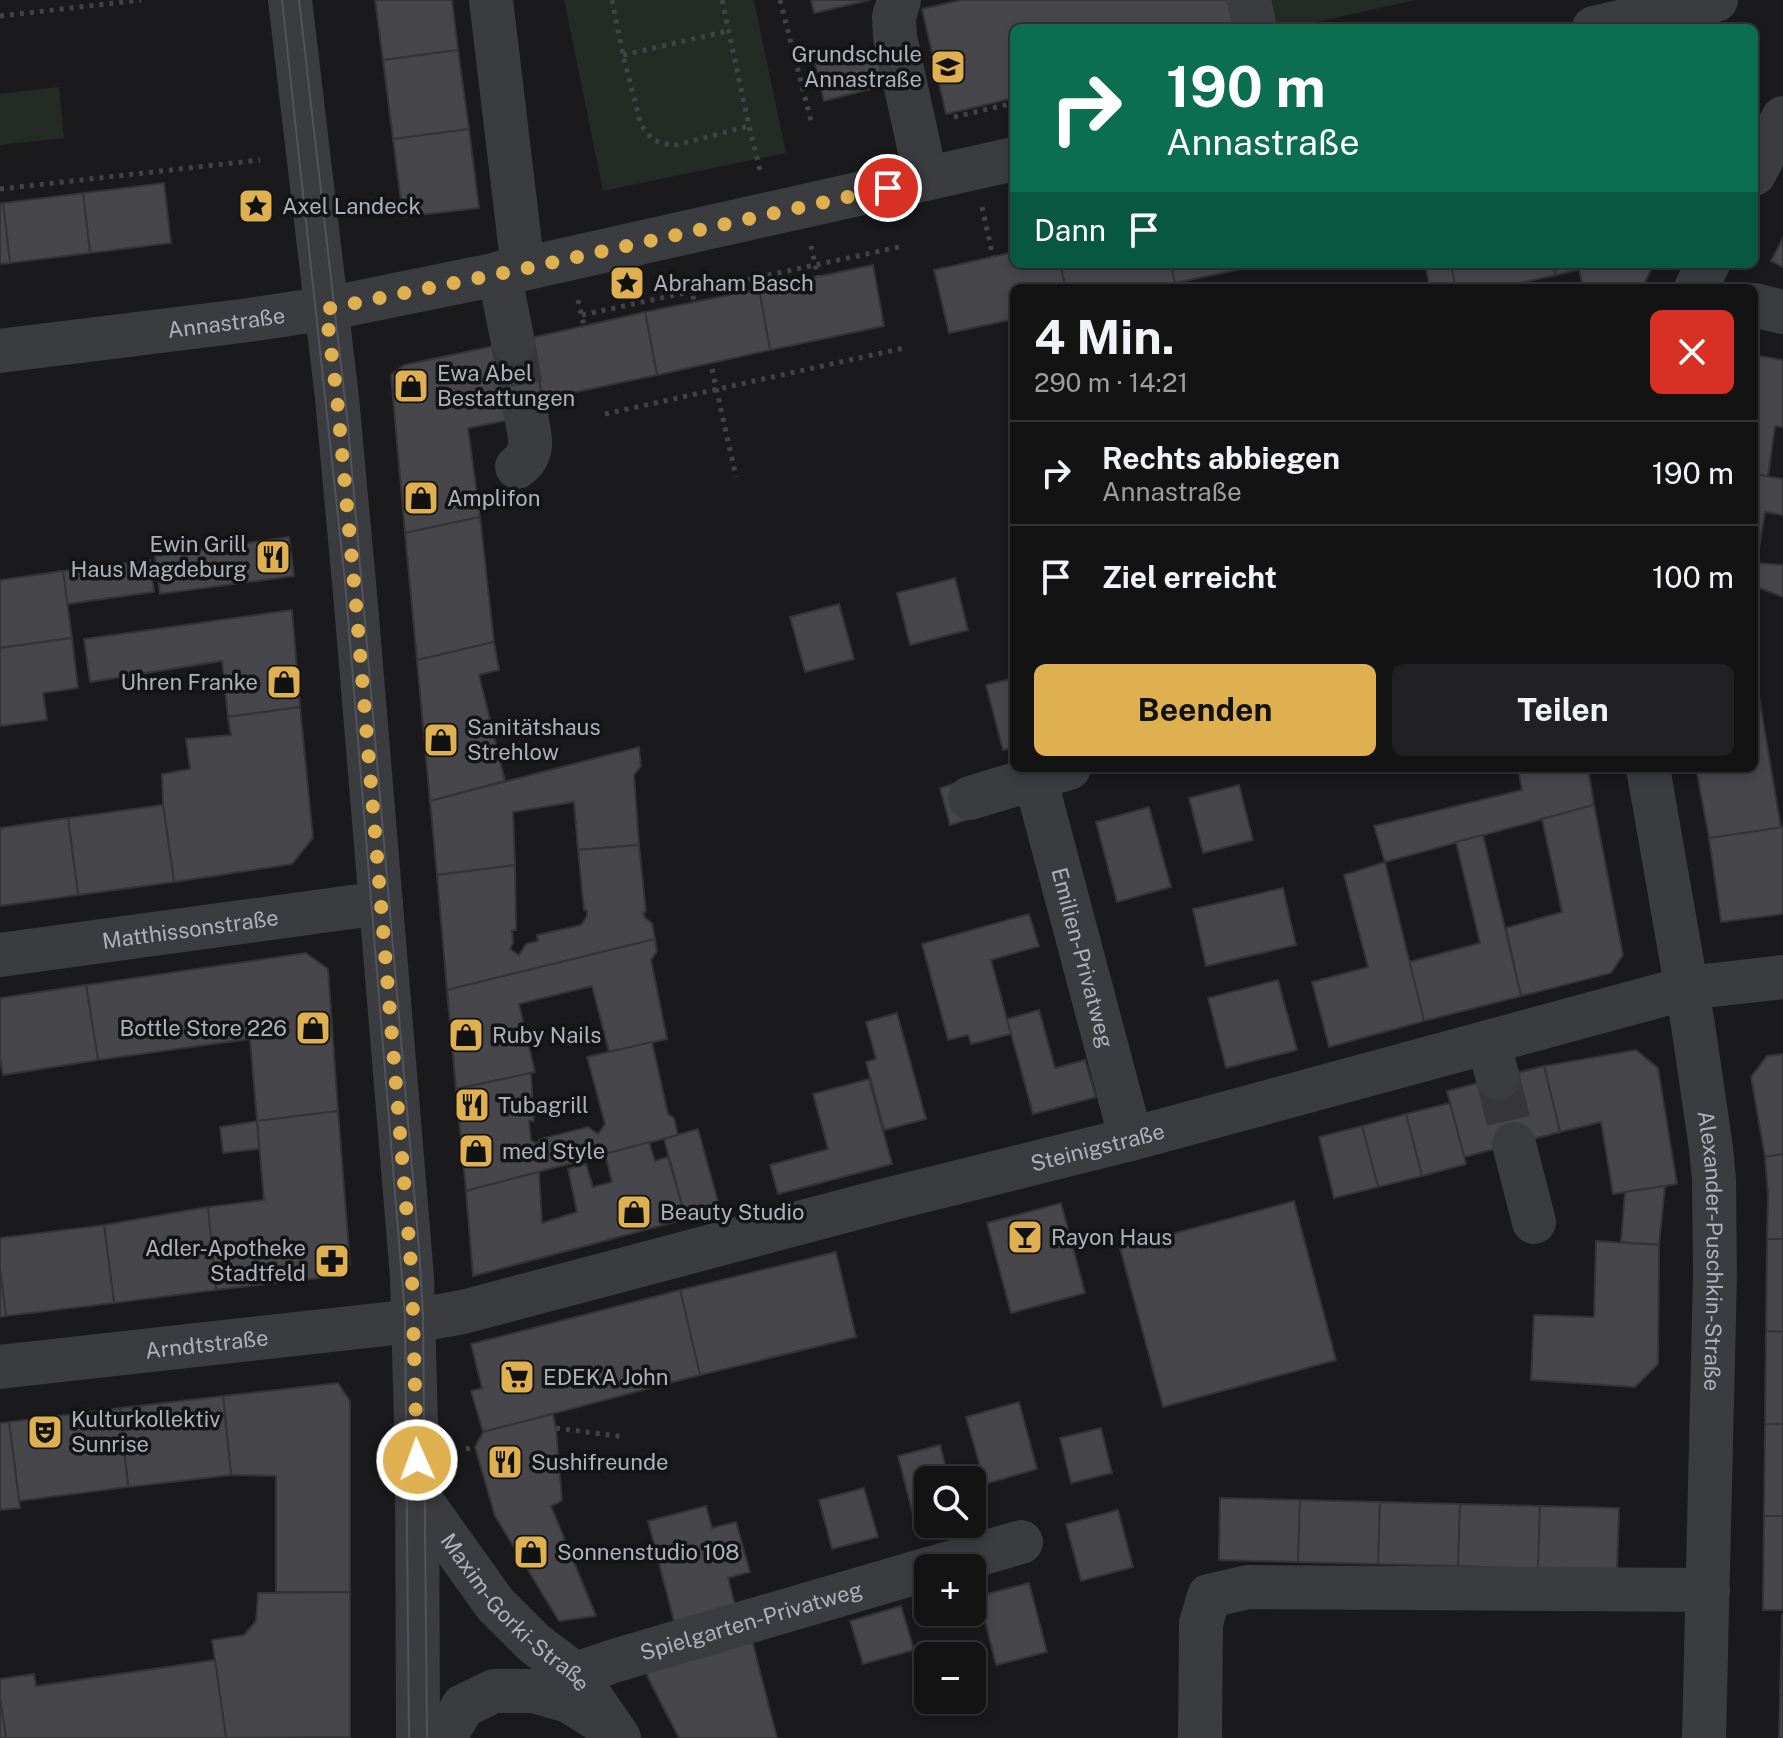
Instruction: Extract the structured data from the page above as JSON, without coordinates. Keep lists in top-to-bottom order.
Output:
{
  "streets": {
    "street": [
      "Annastraße",
      "Matthissonstraße",
      "Emilien-Privatweg",
      "Steinigstraße",
      "Alexander-Puschkin-Straße",
      "Arndtstraße",
      "Maxim-Gorki-Straße",
      "Spielgarten-Privatweg"
    ]
  },
  "crossings": [
    ["Emilien-Privatweg", "Steinigstraße"],
    ["Steinigstraße", "Alexander-Puschkin-Straße"],
    ["Steinigstraße", "Arndtstraße"],
    ["Maxim-Gorki-Straße", "Spielgarten-Privatweg"]
  ],
  "places": {
    "school or university": ["Grundschule Annastraße"],
    "place": ["Axel Landeck", "Abraham Basch"],
    "shop": [
      "Ewa Abel Bestattungen",
      "Amplifon",
      "Uhren Franke",
      "Sanitätshaus Strehlow",
      "Bottle Store 226",
      "Ruby Nails",
      "med Style",
      "Beauty Studio",
      "Sonnenstudio 108"
    ],
    "restaurant": ["Ewin Grill Haus Magdeburg", "Tubagrill", "Sushifreunde"],
    "bar": ["Rayon Haus"],
    "pharmacy": ["Adler-Apotheke Stadtfeld"],
    "supermarket": ["EDEKA John"],
    "theatre": ["Kulturkollektiv Sunrise"]
  },
  "page": {
    "turn": ["190 m", "Annastraße"],
    "then": "Dann",
    "heading": ["4 Min.", "290 m · 14:21"],
    "list": [
      {
        "name": "Rechts abbiegen",
        "note": "Annastraße",
        "value": "190 m"
      },
      {
        "name": "Ziel erreicht",
        "value": "100 m"
      }
    ],
    "buttons": ["Beenden", "Teilen"],
    "map_buttons": ["+", "−"]
  }
}
